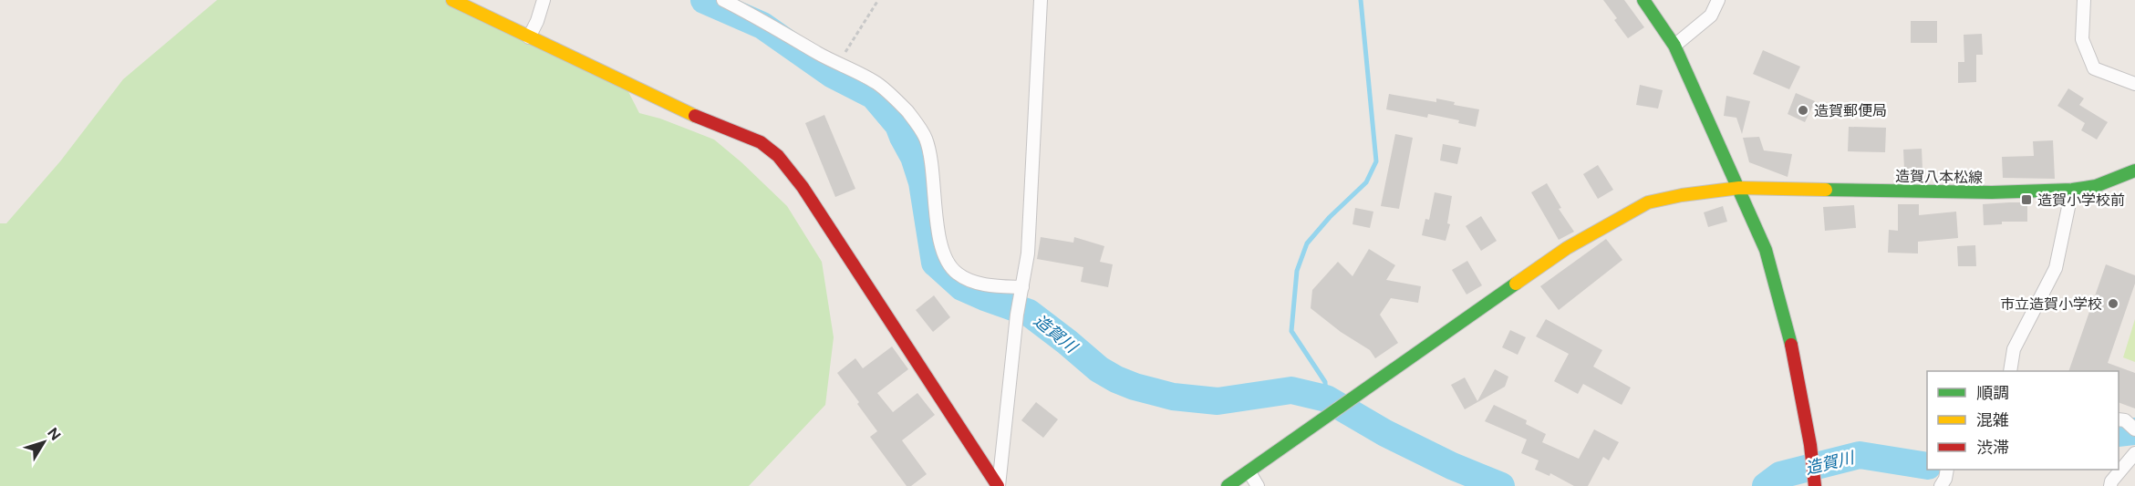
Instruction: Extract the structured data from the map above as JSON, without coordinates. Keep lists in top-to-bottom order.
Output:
{
  "streets": {
    "street": ["造賀八本松線"]
  },
  "water": ["造賀川"],
  "places": {
    "other": ["造賀郵便局", "市立造賀小学校"],
    "transit": ["造賀小学校前"]
  },
  "legend": ["順調", "混雑", "渋滞"],
  "north": "top right"
}
